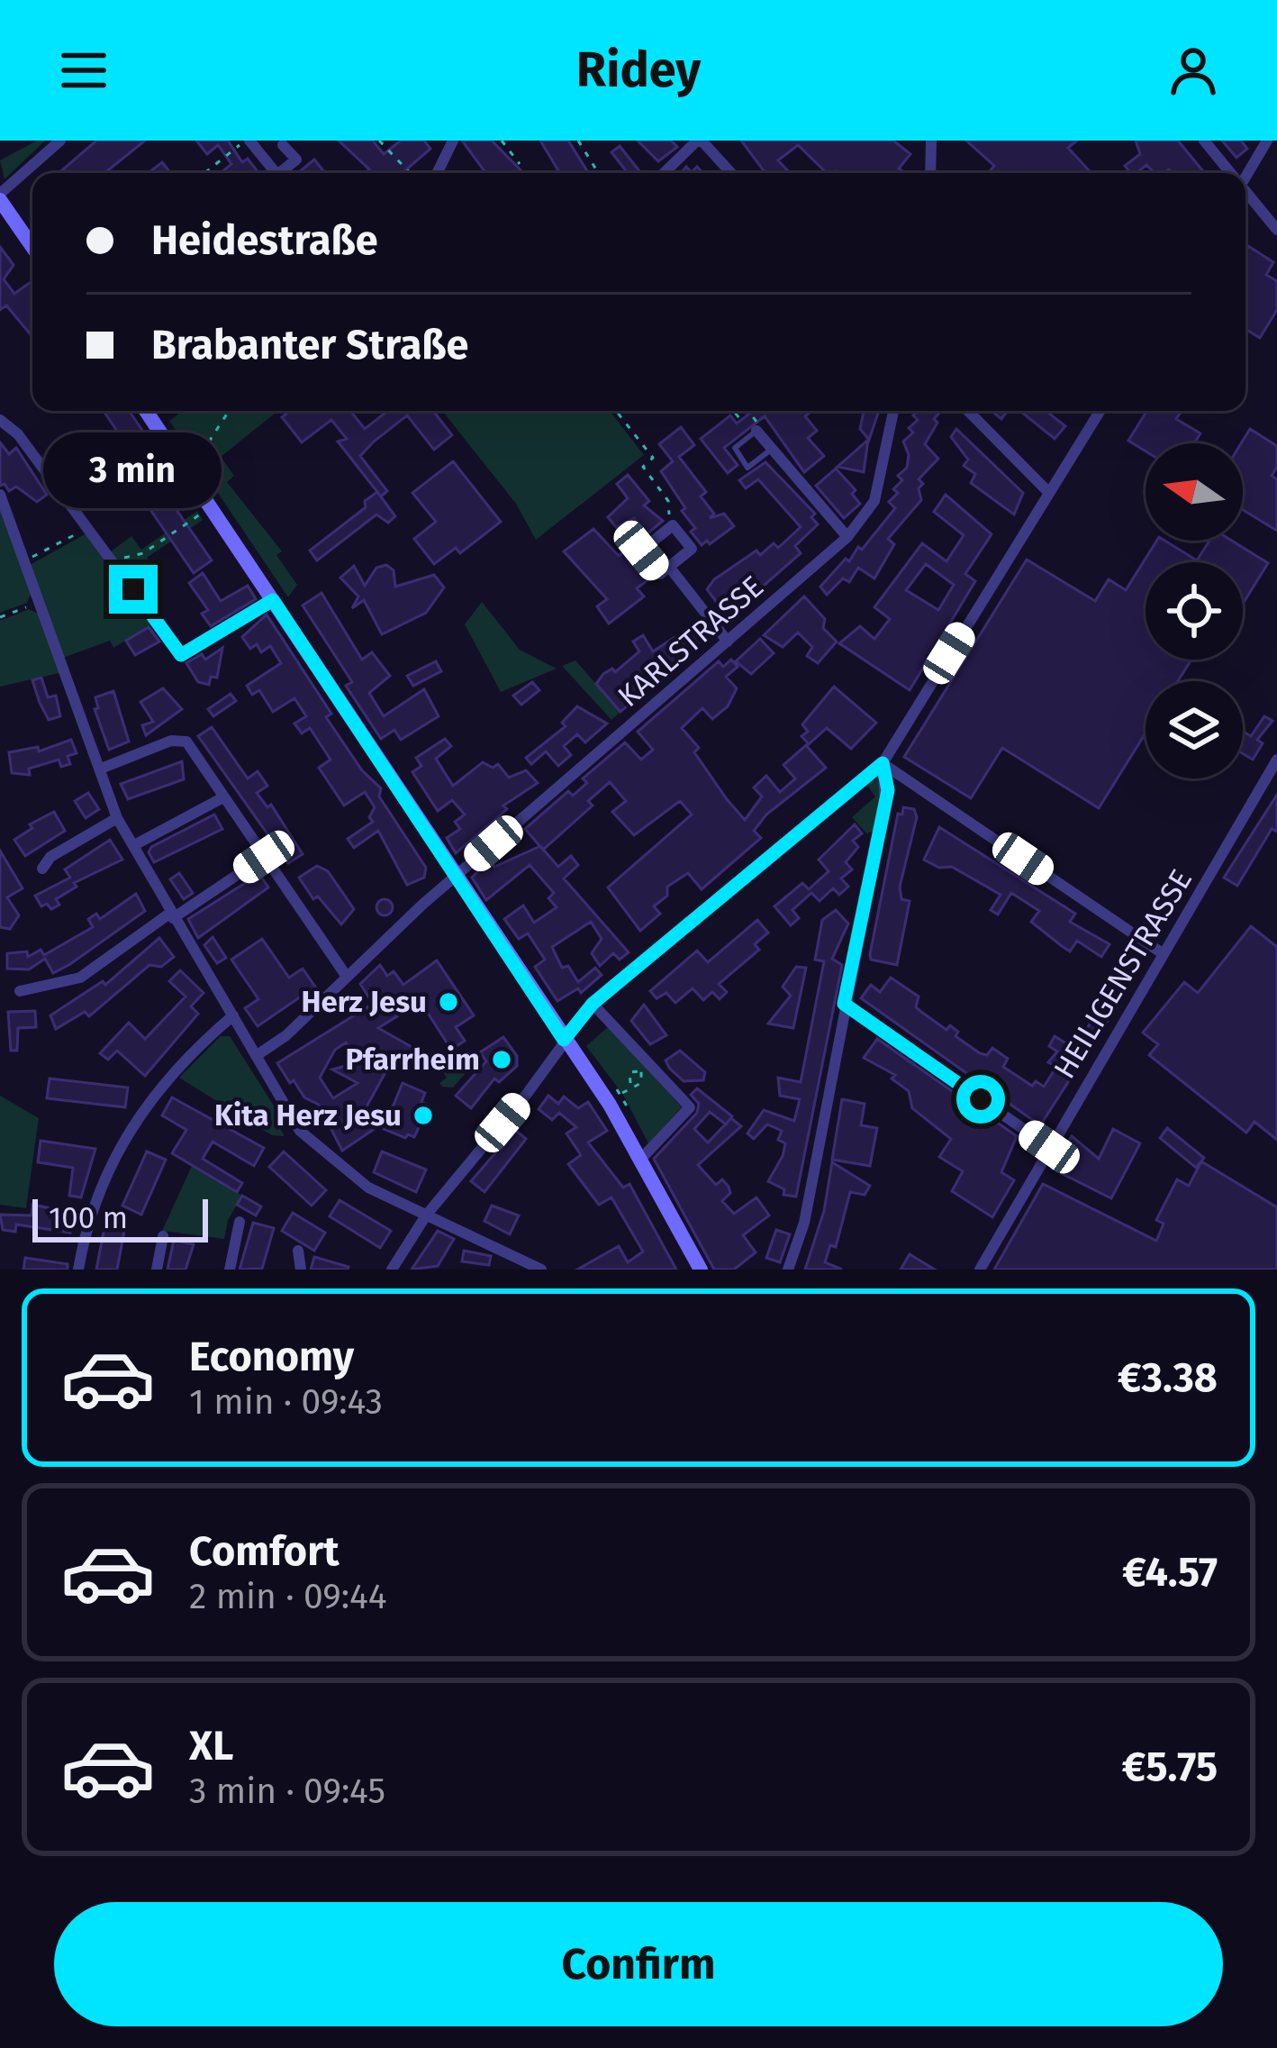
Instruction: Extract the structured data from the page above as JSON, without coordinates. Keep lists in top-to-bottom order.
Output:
{
  "streets": {
    "street": ["KARLSTRASSE", "HEILIGENSTRASSE"]
  },
  "places": ["Herz Jesu", "Pfarrheim", "Kita Herz Jesu"],
  "scale_bar": "100 m",
  "north": "left",
  "page": {
    "header": "Ridey",
    "banner": ["Heidestraße", "Brabanter Straße"],
    "bubble": "3 min",
    "scale": "100 m",
    "list": [
      {
        "name": "Economy",
        "note": "1 min · 09:43",
        "value": "€3.38"
      },
      {
        "name": "Comfort",
        "note": "2 min · 09:44",
        "value": "€4.57"
      },
      {
        "name": "XL",
        "note": "3 min · 09:45",
        "value": "€5.75"
      }
    ],
    "buttons": "Confirm"
  }
}
